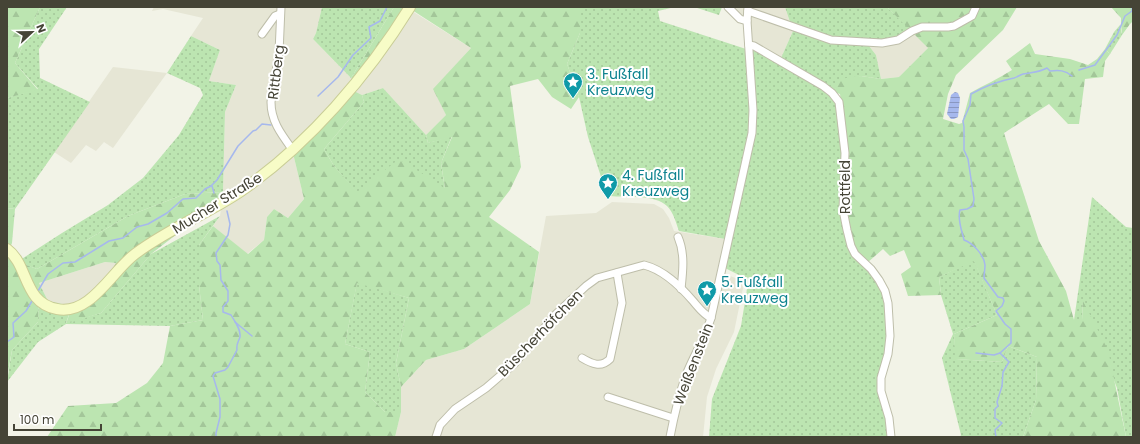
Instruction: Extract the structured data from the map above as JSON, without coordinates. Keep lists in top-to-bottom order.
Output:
{
  "streets": {
    "main road": ["Mucher Straße"],
    "street": [
      "Rittberg",
      "Rottfeld",
      "Büscherhöfchen",
      "Weißenstein"
    ]
  },
  "crossings": [
    ["Rittberg", "Mucher Straße"],
    ["Rottfeld", "Weißenstein"],
    ["Büscherhöfchen", "Weißenstein"]
  ],
  "places": {
    "place": ["3. Fußfall Kreuzweg", "4. Fußfall Kreuzweg", "5. Fußfall Kreuzweg"]
  },
  "scale_bar": "100 m",
  "north": "right"
}
